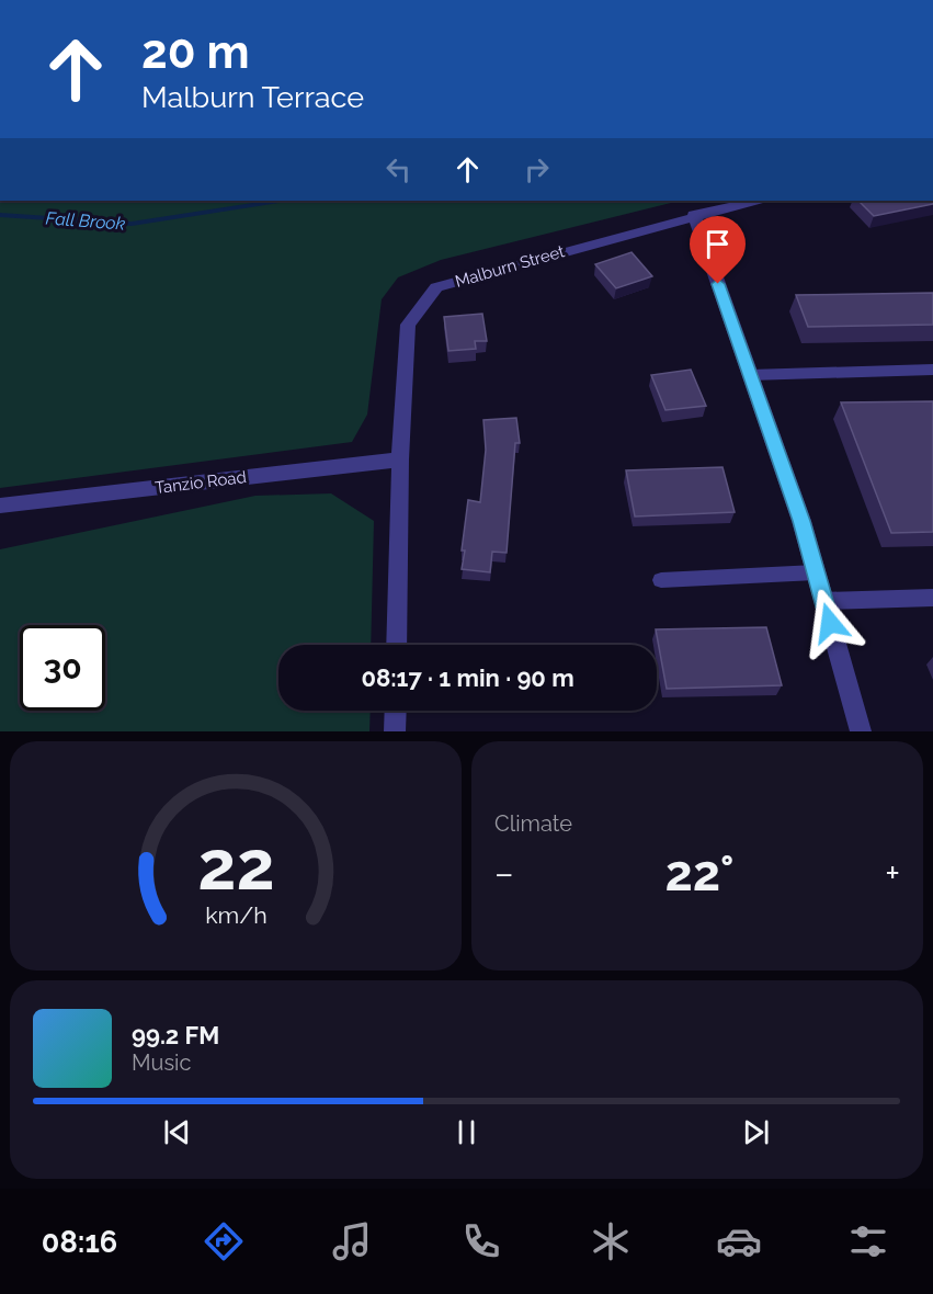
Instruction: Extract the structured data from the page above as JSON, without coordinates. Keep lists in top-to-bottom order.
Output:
{
  "streets": {
    "street": ["Malburn Street", "Tanzio Road"]
  },
  "crossings": [
    ["Malburn Street", "Tanzio Road"]
  ],
  "water": ["Fall Brook"],
  "page": {
    "turn": ["20 m", "Malburn Terrace"],
    "limit": "30",
    "trip": "08:17 · 1 min · 90 m",
    "tile": "Climate",
    "heat": ["−", "22°", "+"],
    "song": ["99.2 FM", "Music"],
    "tabs": "08:16",
    "gauge": ["22", "km/h"]
  }
}
